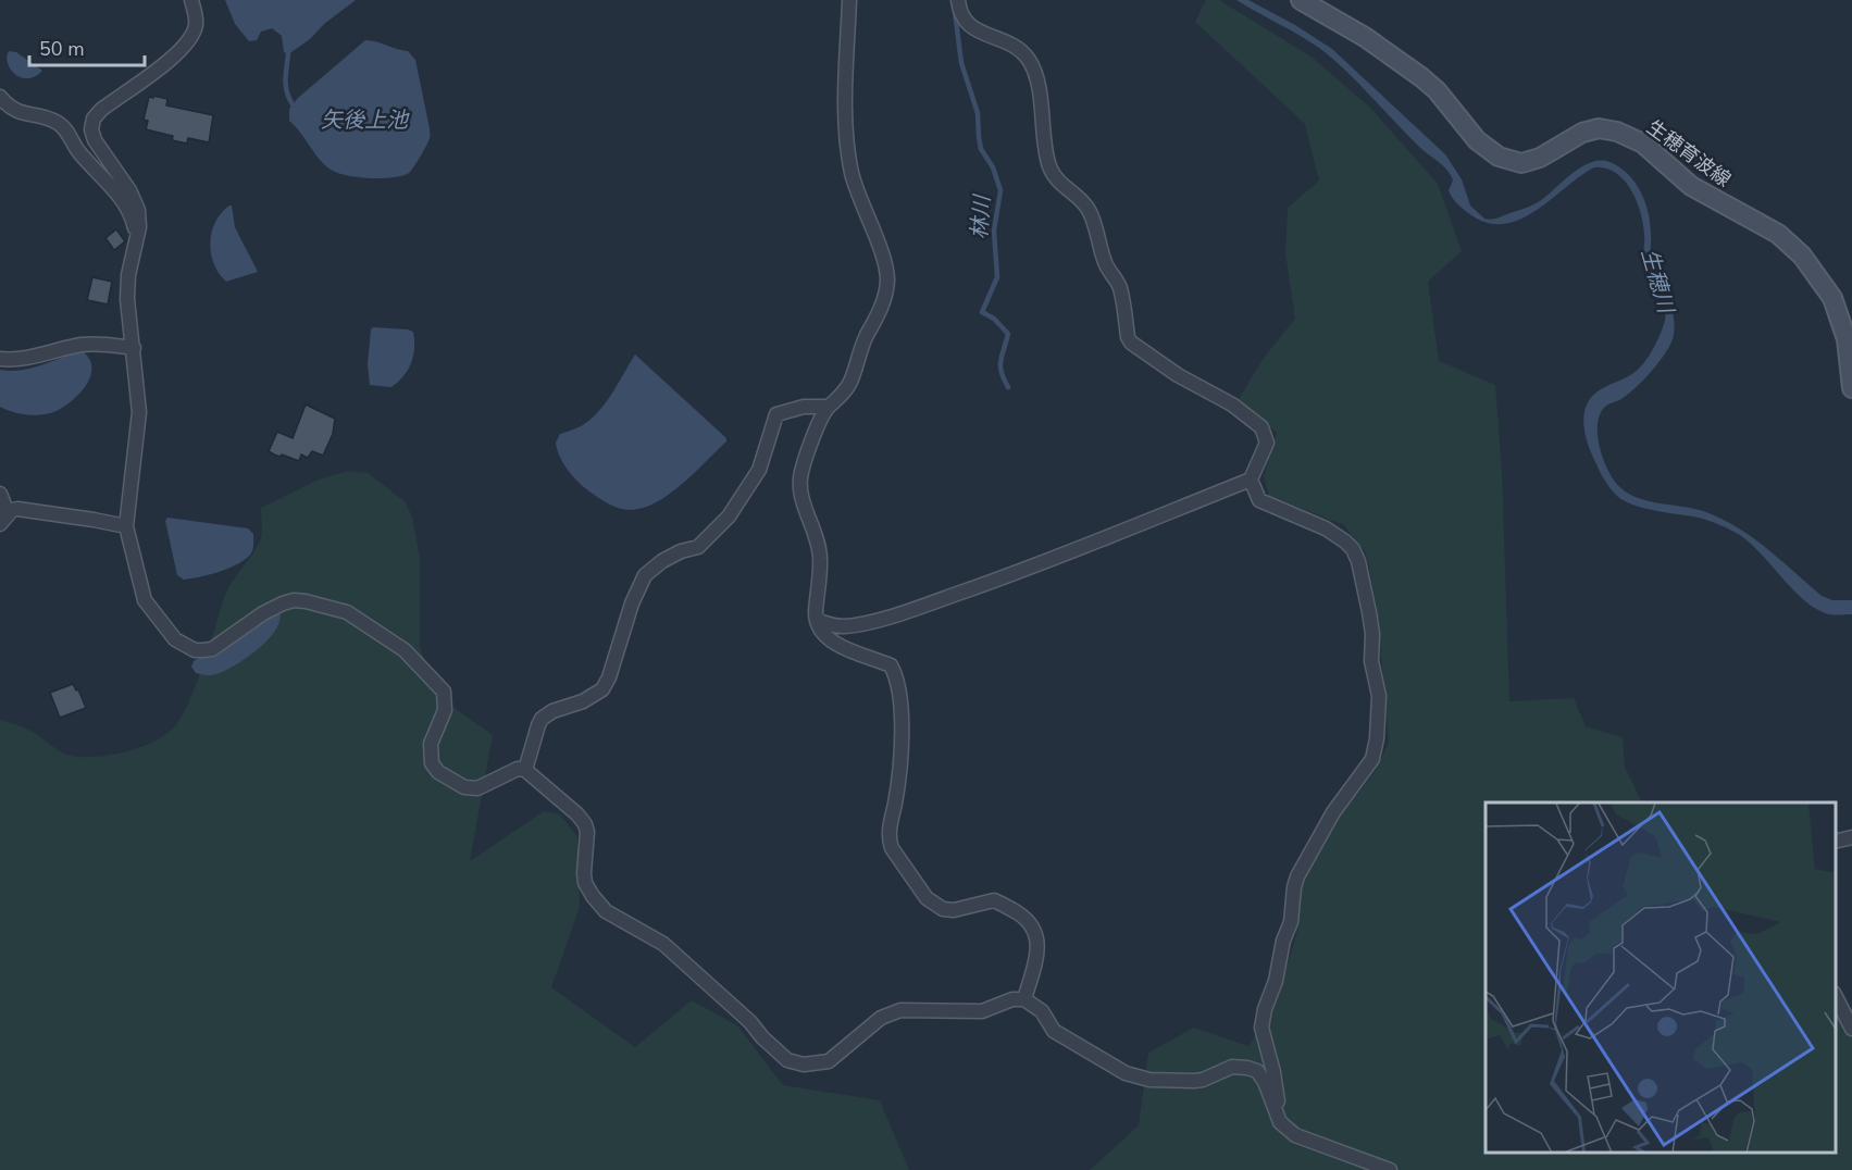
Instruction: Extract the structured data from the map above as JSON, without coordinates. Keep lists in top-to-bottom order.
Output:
{
  "streets": {
    "main road": ["生穂育波線"]
  },
  "water": ["矢後上池", "林川", "生穂川"],
  "scale_bar": "50 m"
}
